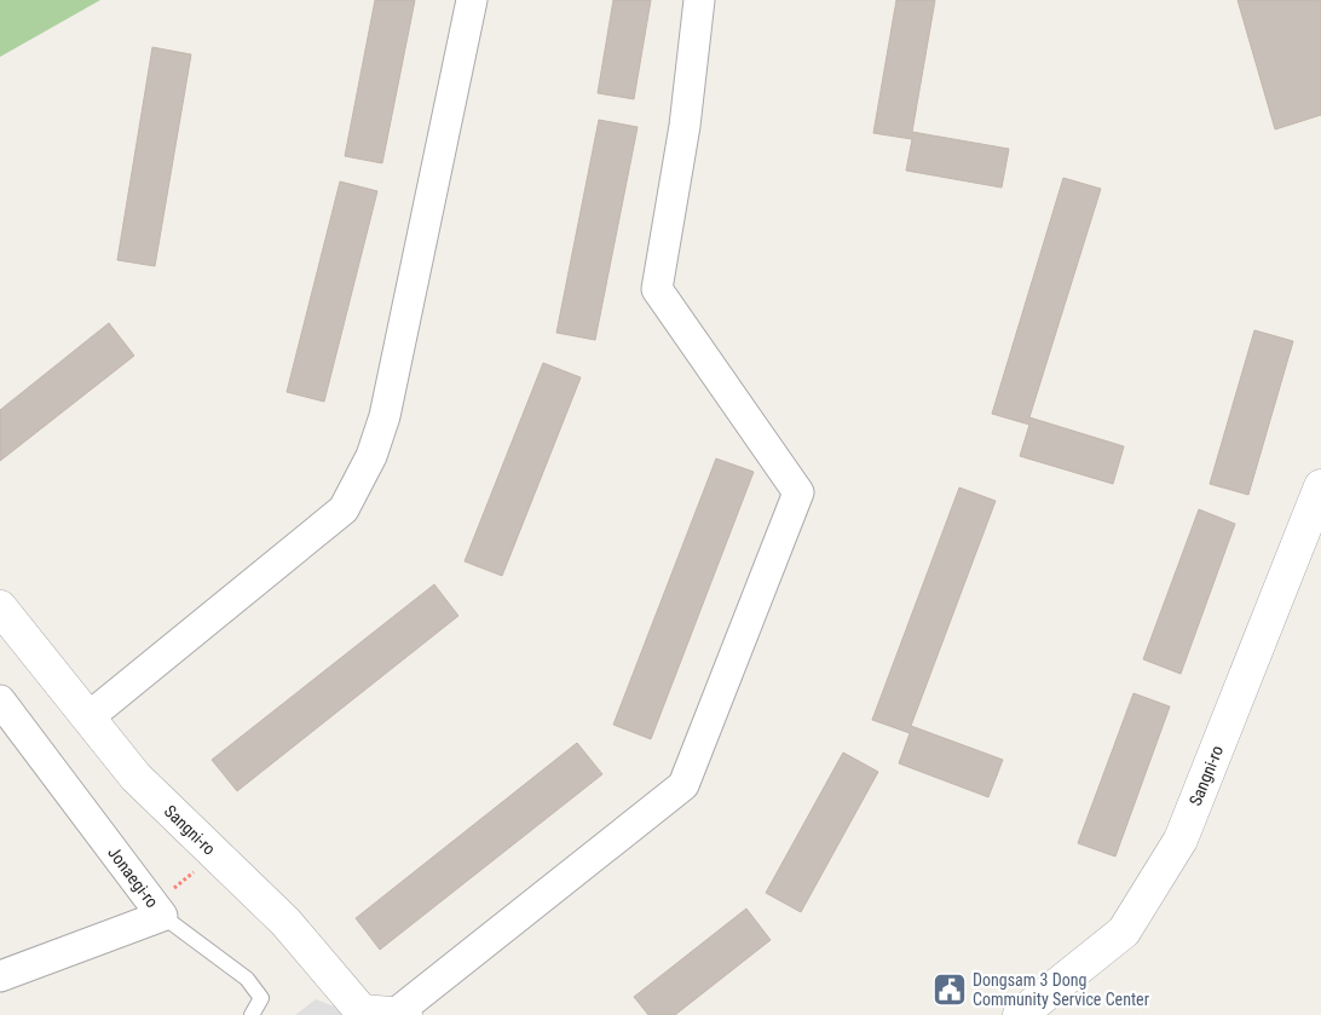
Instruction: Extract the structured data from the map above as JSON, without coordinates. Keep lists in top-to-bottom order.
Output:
{
  "streets": {
    "street": ["Sangni-ro", "Jonaegi-ro"]
  },
  "places": {
    "public building": ["Dongsam 3 Dong Community Service Center"]
  }
}
